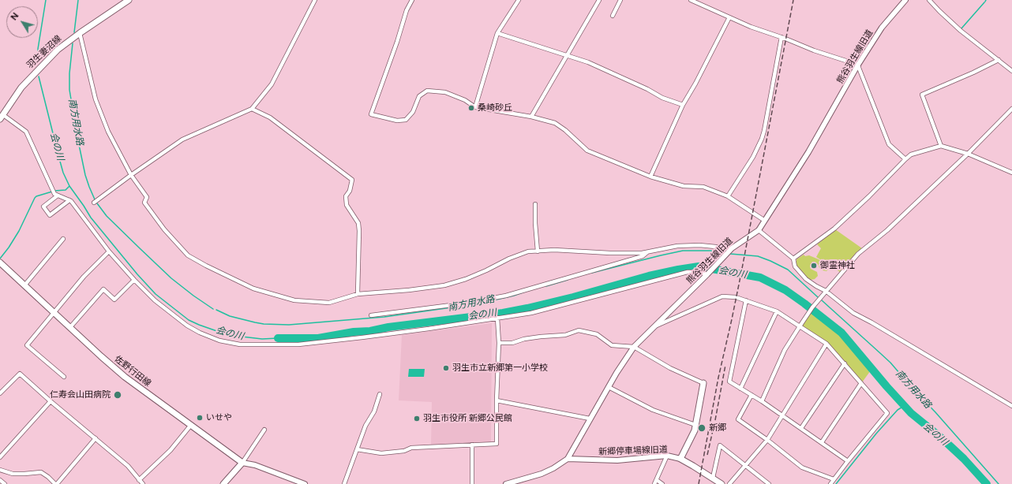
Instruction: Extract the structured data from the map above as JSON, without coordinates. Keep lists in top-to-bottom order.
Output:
{
  "streets": {
    "main road": ["羽生妻沼線", "佐野行田線"],
    "street": ["熊谷羽生線旧道", "新郷停車場線旧道"]
  },
  "crossings": [
    ["熊谷羽生線旧道", "新郷停車場線旧道"]
  ],
  "water": ["南方用水路", "会の川"],
  "places": [
    "桑崎砂丘",
    "御霊神社",
    "羽生市立新郷第一小学校",
    "仁寿会山田病院",
    "いせや",
    "羽生市役所 新郷公民館",
    "新郷"
  ],
  "north": "top left"
}
